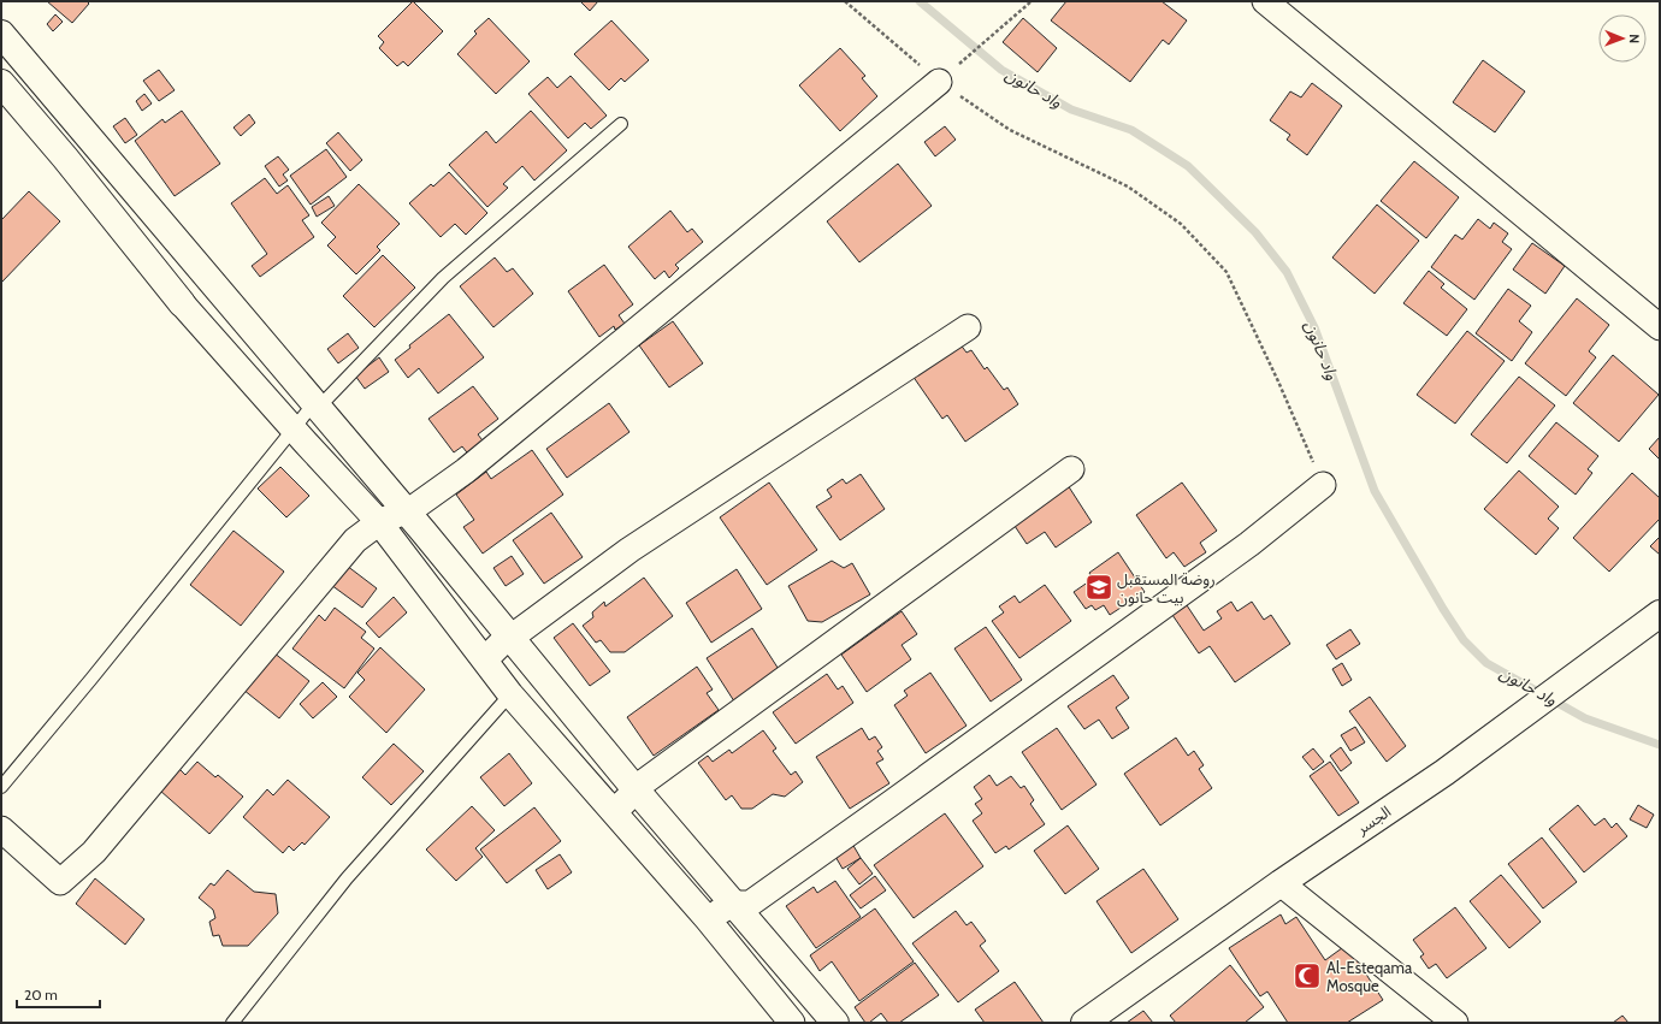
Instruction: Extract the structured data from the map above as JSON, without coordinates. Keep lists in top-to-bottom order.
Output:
{
  "streets": {
    "street": ["الجسر"]
  },
  "water": ["واد حانون"],
  "places": {
    "school or university": ["روضة المستقبل بيت حانون"],
    "mosque": ["Al-Esteqama Mosque"]
  },
  "scale_bar": "20 m",
  "north": "right"
}
